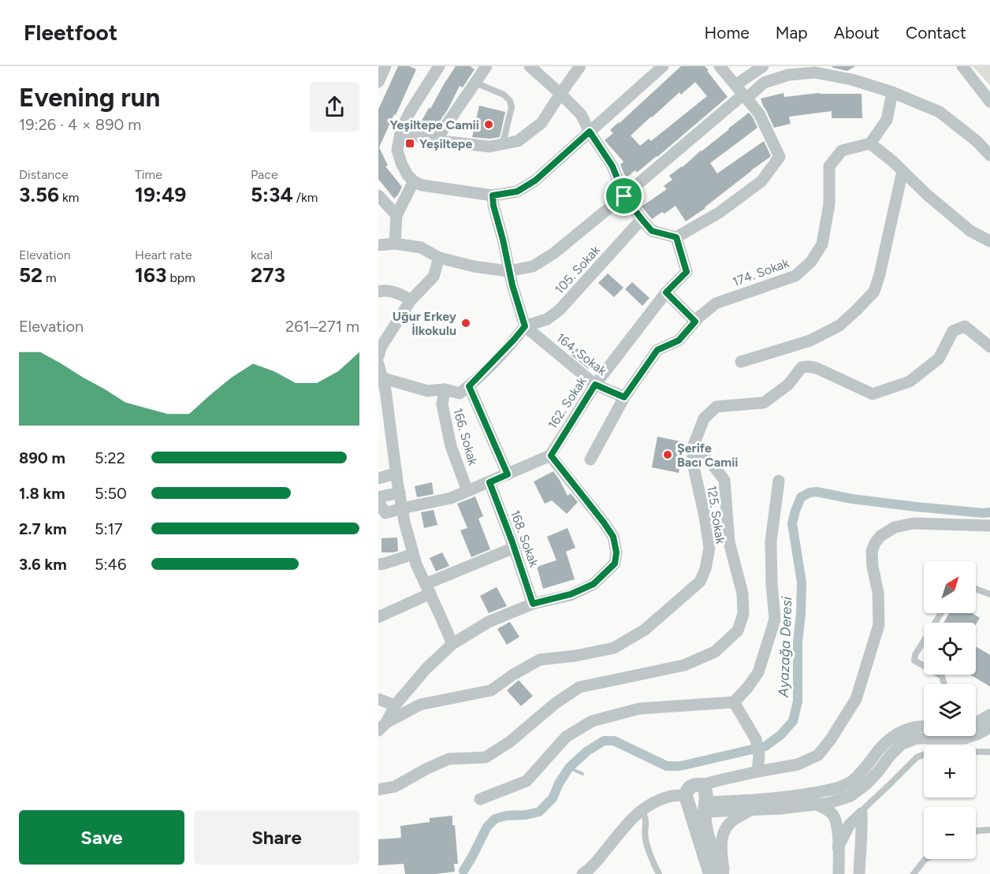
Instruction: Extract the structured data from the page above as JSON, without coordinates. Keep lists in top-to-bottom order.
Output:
{
  "streets": {
    "street": [
      "105. Sokak",
      "174. Sokak",
      "164. Sokak",
      "162. Sokak",
      "166. Sokak",
      "125. Sokak",
      "168. Sokak"
    ]
  },
  "crossings": [
    ["105. Sokak", "164. Sokak"],
    ["174. Sokak", "164. Sokak"],
    ["164. Sokak", "162. Sokak"]
  ],
  "water": ["Ayazağa Deresi"],
  "places": {
    "other": ["Yeşiltepe Camii", "Uğur Erkey İlkokulu", "Şerife Bacı Camii"],
    "transit": ["Yeşiltepe"]
  },
  "north": "top right",
  "page": {
    "header": "Fleetfoot",
    "nav": [
      "Home",
      "Map",
      "About",
      "Contact"
    ],
    "heading": ["Evening run", "19:26 · 4 × 890 m"],
    "stats": [
      ["Distance", "3.56 km"],
      ["Time", "19:49"],
      ["Pace", "5:34 /km"],
      ["Elevation", "52 m"],
      ["Heart rate", "163 bpm"],
      ["kcal", "273"]
    ],
    "chart": ["Elevation", "261–271 m"],
    "list": [
      {
        "name": "890 m",
        "note": "5:22"
      },
      {
        "name": "1.8 km",
        "note": "5:50"
      },
      {
        "name": "2.7 km",
        "note": "5:17"
      },
      {
        "name": "3.6 km",
        "note": "5:46"
      }
    ],
    "map_buttons": ["+", "−"],
    "buttons": ["Save", "Share"]
  }
}
